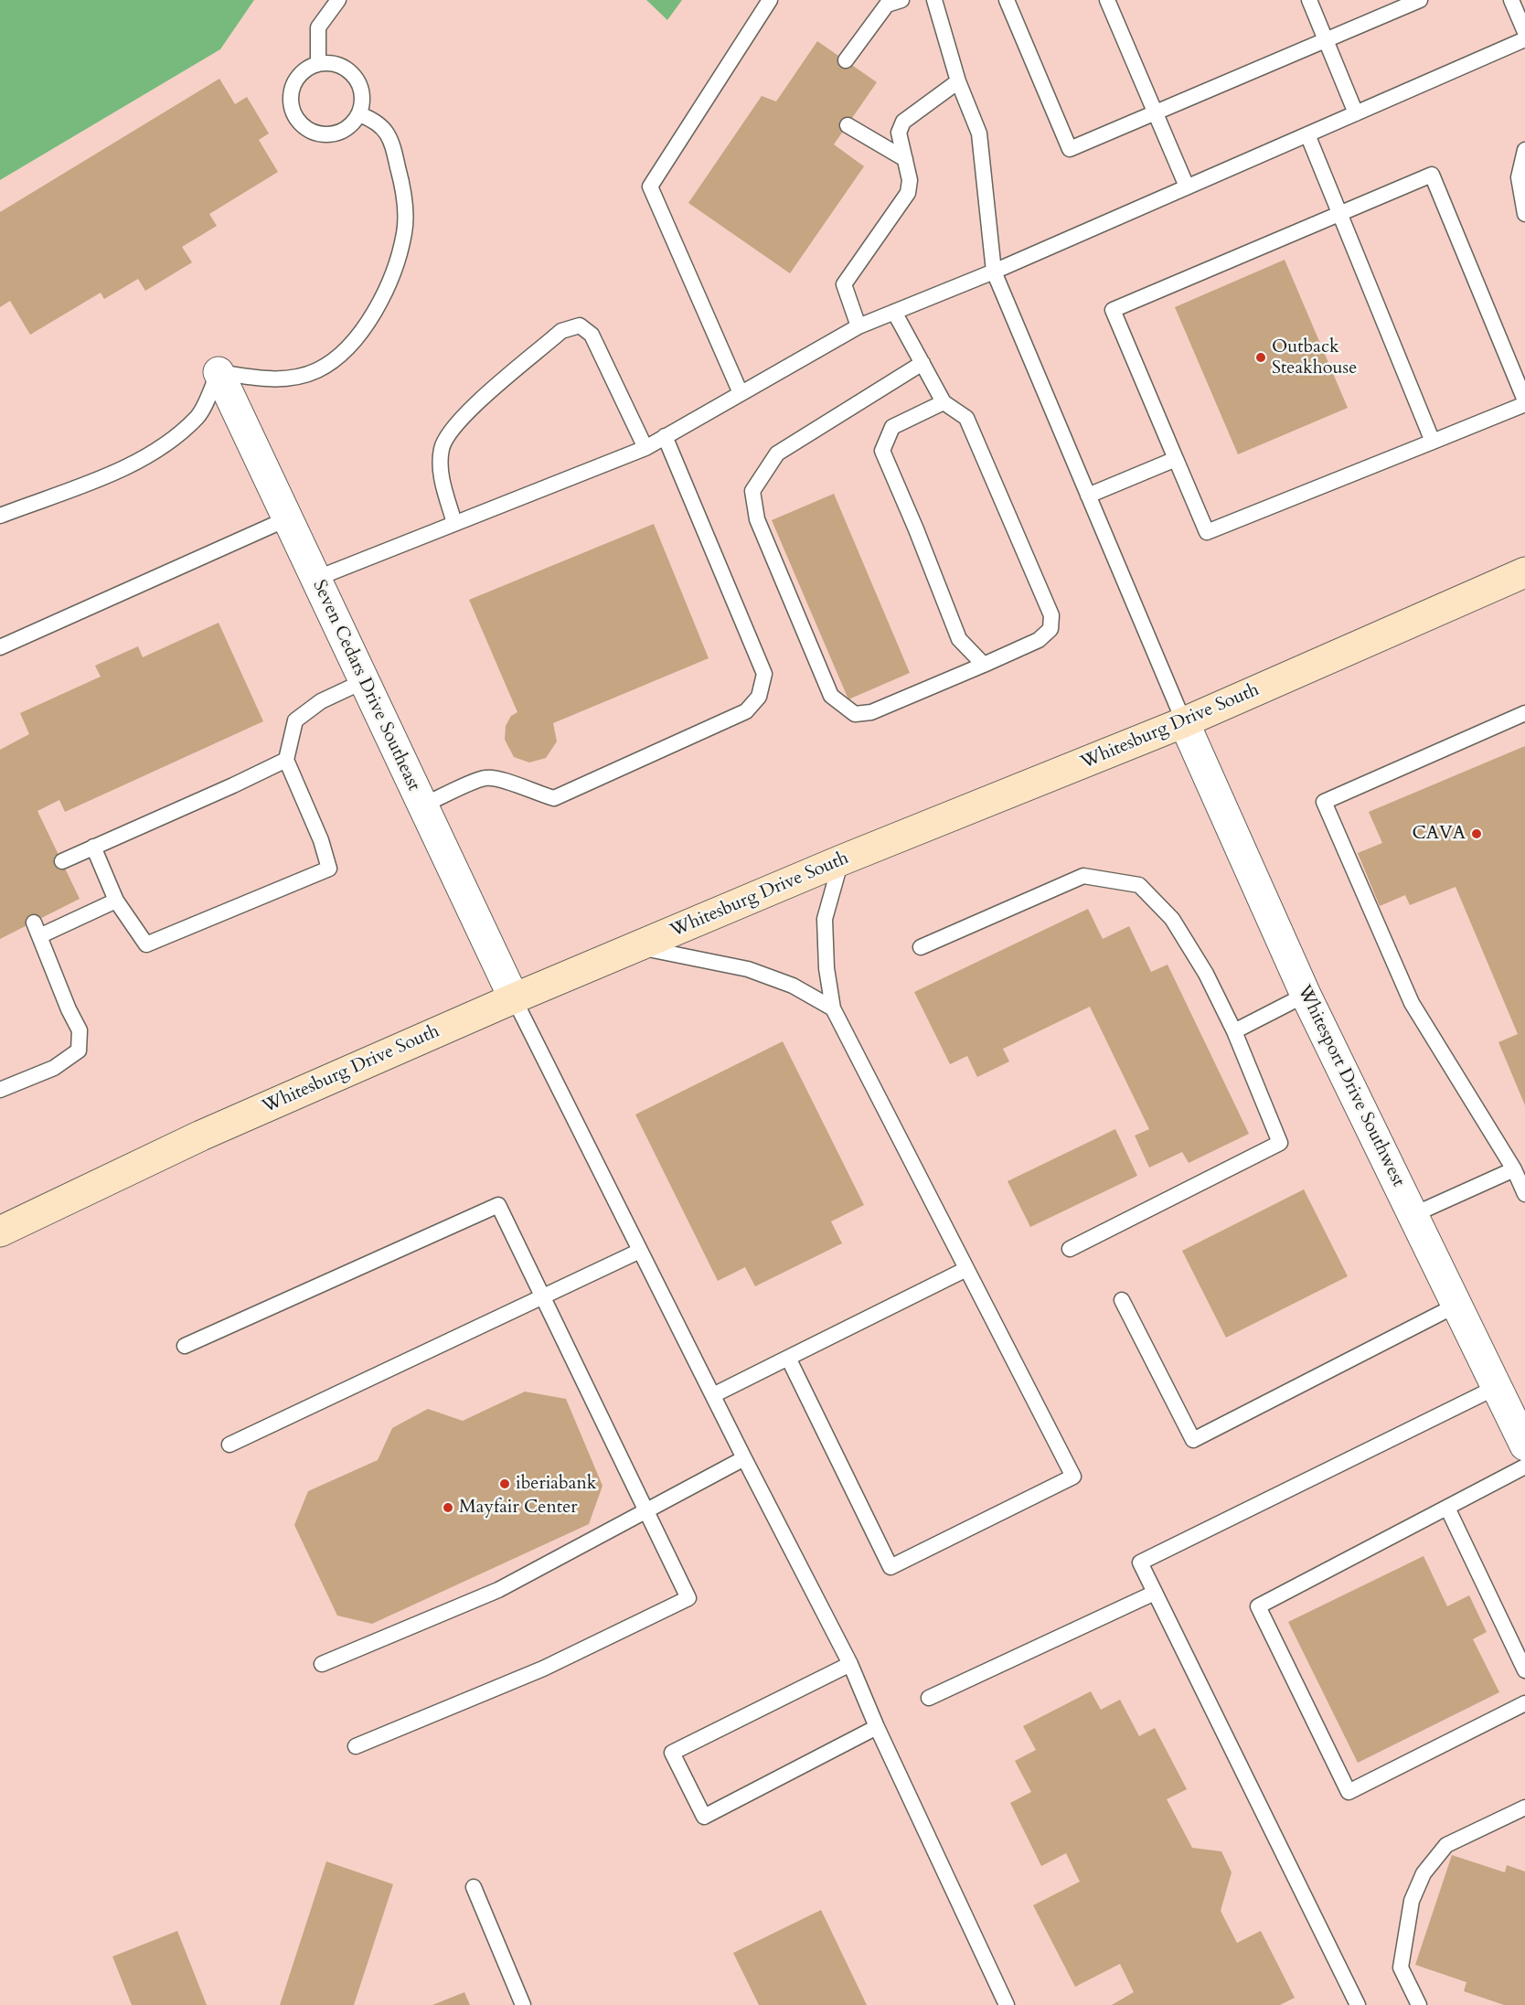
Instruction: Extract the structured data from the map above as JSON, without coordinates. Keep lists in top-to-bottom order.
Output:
{
  "streets": {
    "main road": ["Whitesburg Drive South"],
    "street": ["Seven Cedars Drive Southeast", "Whitesport Drive Southwest"]
  },
  "crossings": [
    ["Seven Cedars Drive Southeast", "Whitesburg Drive South"],
    ["Whitesburg Drive South", "Whitesport Drive Southwest"]
  ],
  "places": [
    "Outback Steakhouse",
    "CAVA",
    "iberiabank",
    "Mayfair Center"
  ]
}
